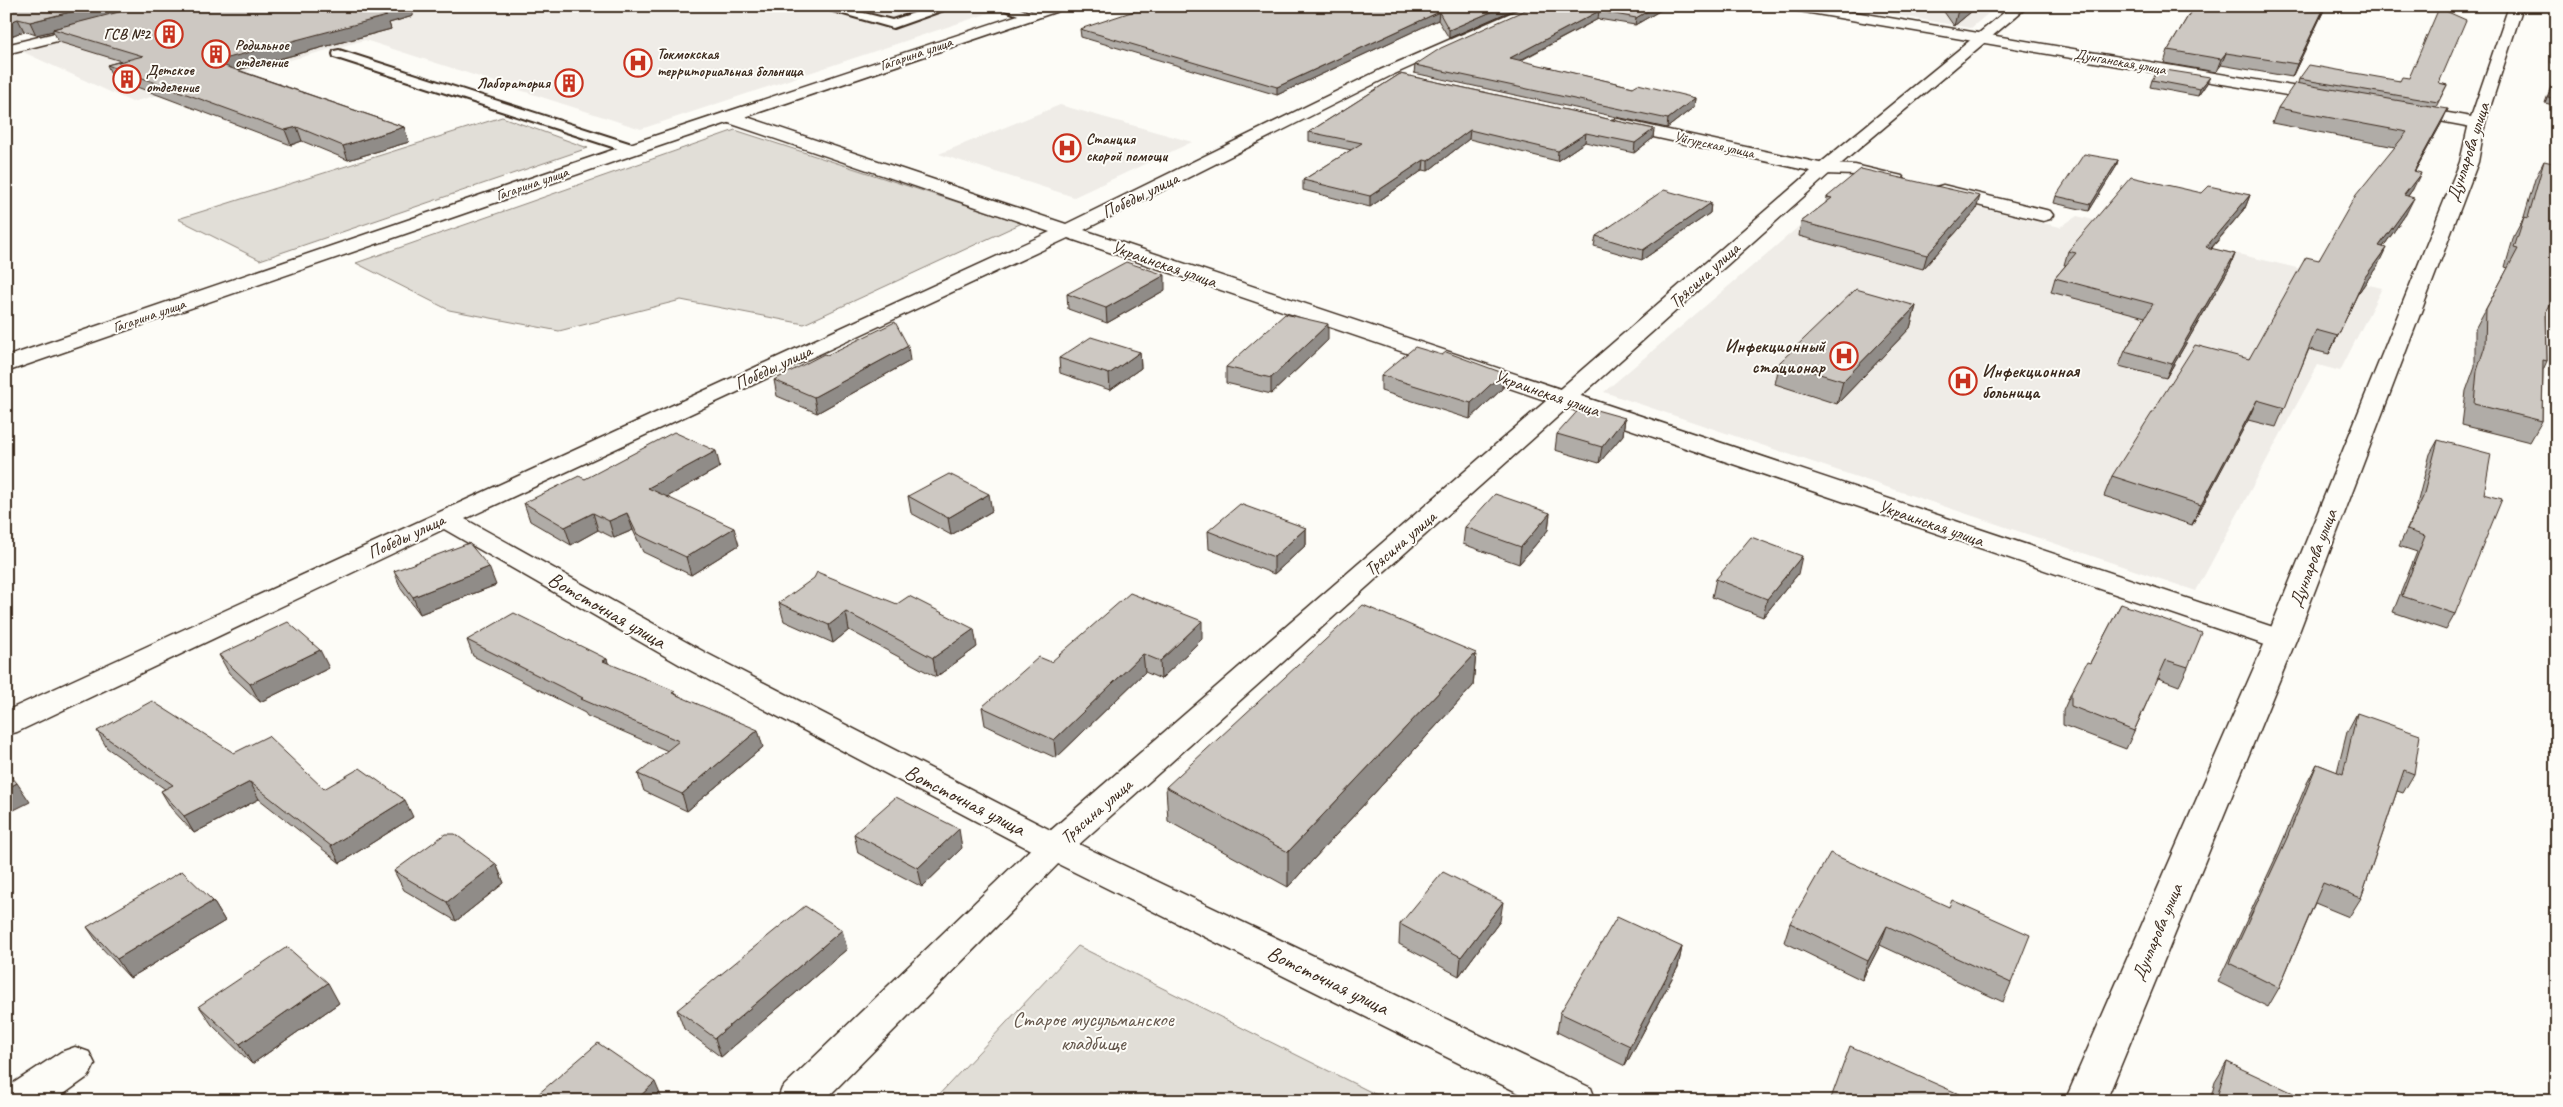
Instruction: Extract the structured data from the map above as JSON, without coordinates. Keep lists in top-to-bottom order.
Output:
{
  "streets": {
    "street": [
      "Гагарина улица",
      "Дунганская улица",
      "Уйгурская улица",
      "Дунларова улица",
      "Победы улица",
      "Украинская улица",
      "Трясина улица",
      "Вотсточная улица"
    ]
  },
  "crossings": [
    ["Гагарина улица", "Украинская улица"],
    ["Дунганская улица", "Трясина улица"],
    ["Уйгурская улица", "Трясина улица"],
    ["Дунларова улица", "Украинская улица"],
    ["Победы улица", "Украинская улица"],
    ["Победы улица", "Вотсточная улица"],
    ["Украинская улица", "Трясина улица"],
    ["Трясина улица", "Вотсточная улица"]
  ],
  "parks": ["Старое мусульманское кладбище"],
  "places": {
    "building": [
      "ГСВ №2",
      "Родильное отделение",
      "Детское отделение",
      "Лаборатория"
    ],
    "hospital": [
      "Токмокская территориальная больница",
      "Станция скорой помощи",
      "Инфекционный стационар",
      "Инфекционная больница"
    ]
  }
}
